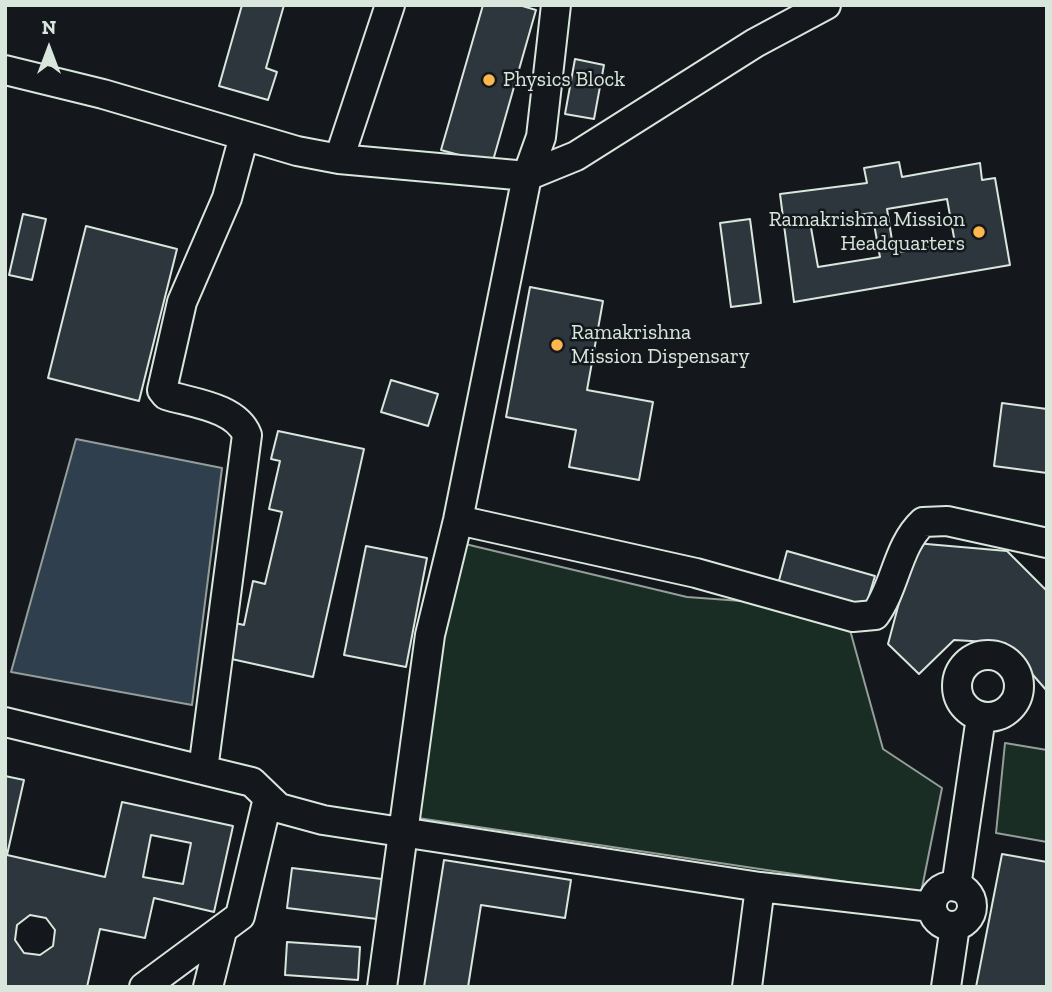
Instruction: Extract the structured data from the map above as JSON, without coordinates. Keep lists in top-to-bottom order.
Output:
{
  "places": ["Physics Block", "Ramakrishna Mission Headquarters", "Ramakrishna Mission Dispensary"],
  "north": "top"
}
